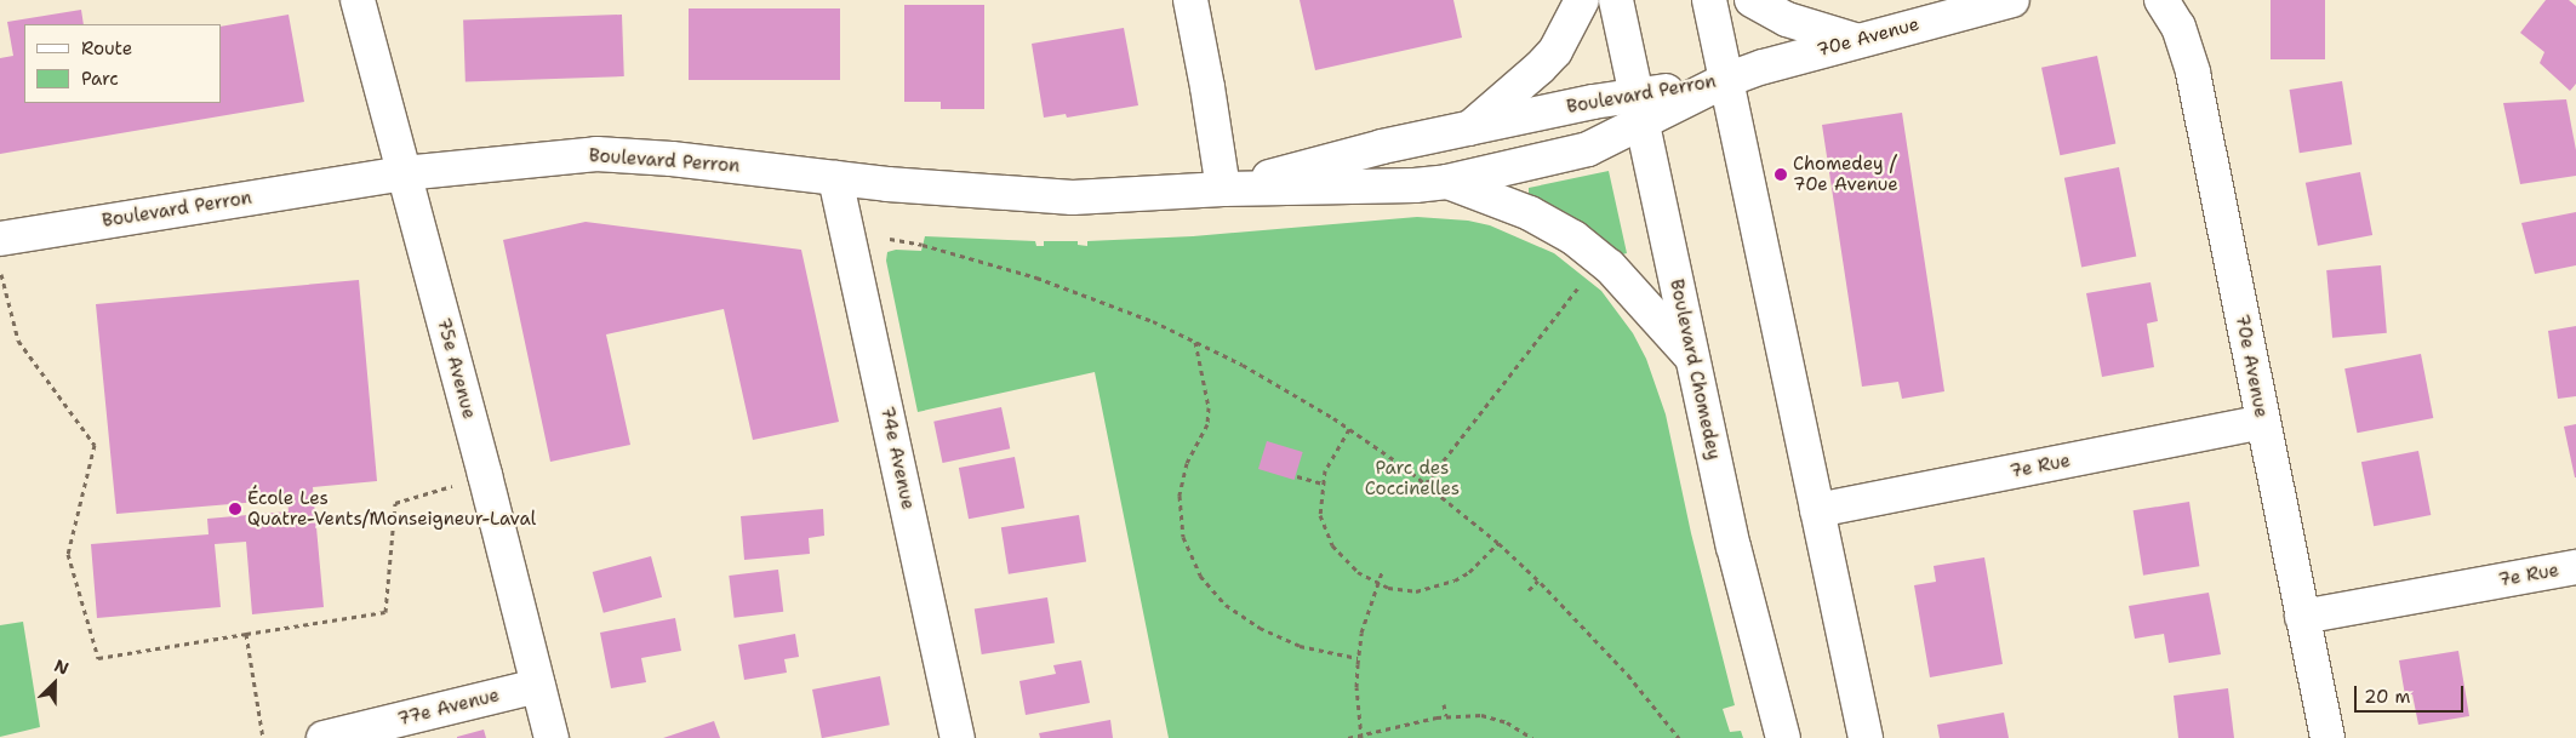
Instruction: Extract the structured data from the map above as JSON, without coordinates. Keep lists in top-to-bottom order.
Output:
{
  "streets": {
    "street": [
      "70e Avenue",
      "Boulevard Perron",
      "75e Avenue",
      "Boulevard Chomedey",
      "74e Avenue",
      "7e Rue",
      "77e Avenue"
    ]
  },
  "crossings": [
    ["70e Avenue", "Boulevard Perron"],
    ["70e Avenue", "7e Rue"],
    ["Boulevard Perron", "75e Avenue"],
    ["Boulevard Perron", "Boulevard Chomedey"],
    ["Boulevard Perron", "74e Avenue"],
    ["75e Avenue", "77e Avenue"]
  ],
  "parks": ["Parc des Coccinelles"],
  "places": ["Chomedey / 70e Avenue", "École Les Quatre-Vents/Monseigneur-Laval"],
  "legend": ["Route", "Parc"],
  "scale_bar": "20 m",
  "north": "top right"
}
